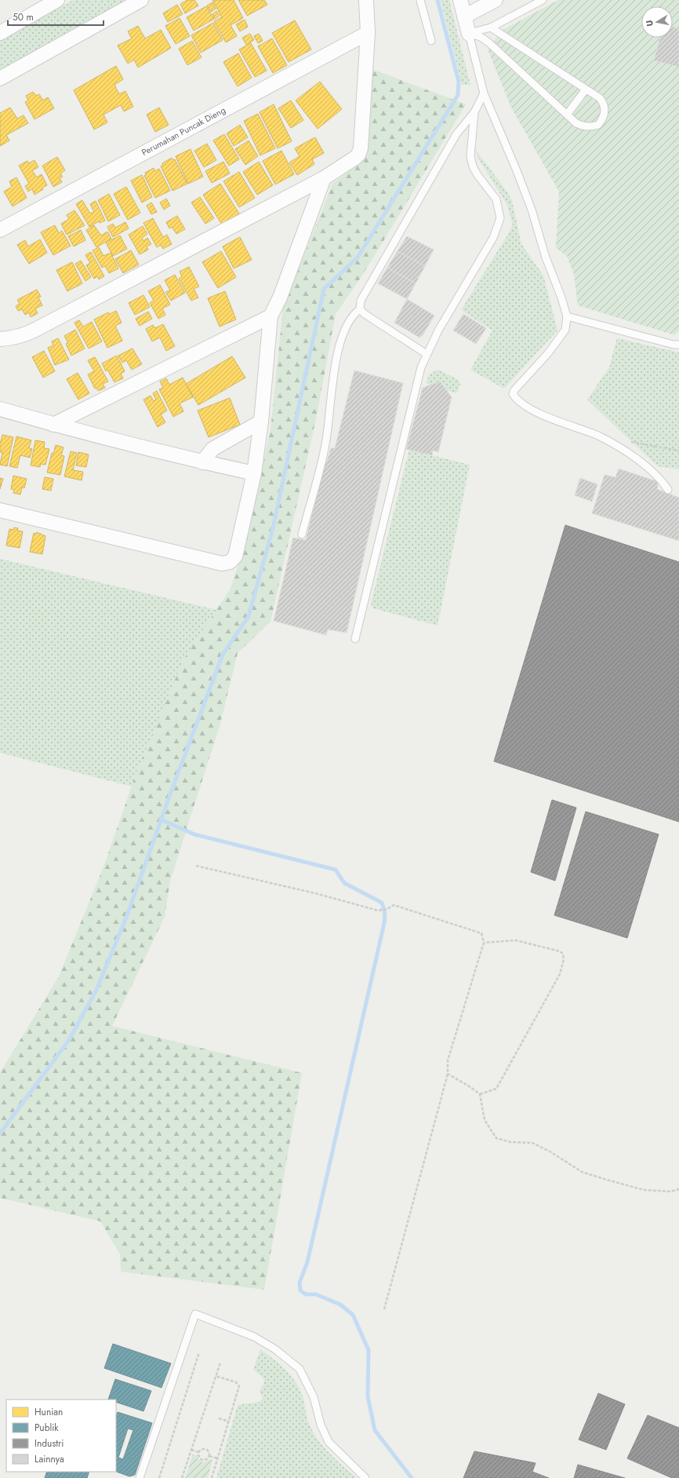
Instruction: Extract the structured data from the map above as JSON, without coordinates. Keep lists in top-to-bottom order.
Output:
{
  "streets": {
    "street": ["Perumahan Puncak Dieng"]
  },
  "legend": [
    "Hunian",
    "Publik",
    "Industri",
    "Lainnya"
  ],
  "scale_bar": "50 m",
  "north": "left"
}
